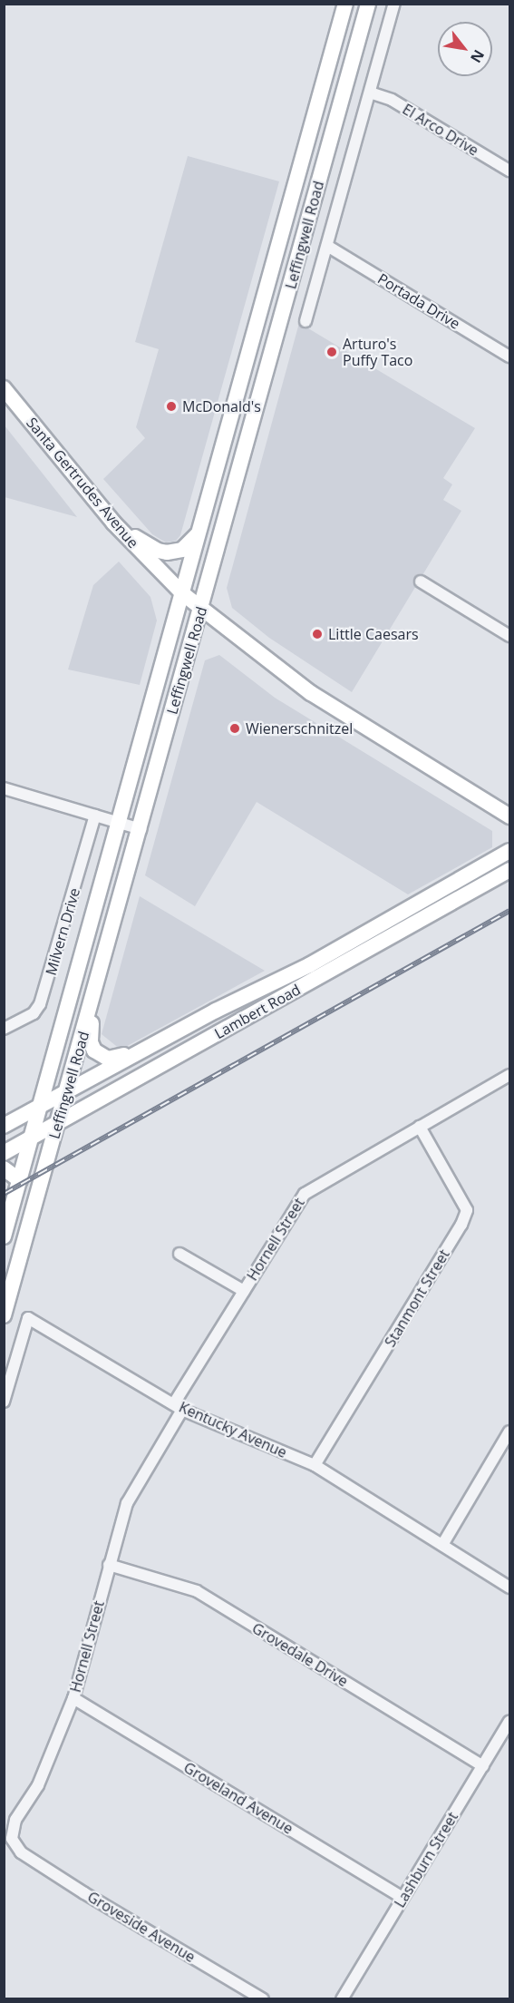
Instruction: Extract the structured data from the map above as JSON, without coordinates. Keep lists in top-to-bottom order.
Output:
{
  "streets": {
    "main road": ["Leffingwell Road", "Santa Gertrudes Avenue", "Lambert Road"],
    "street": [
      "El Arco Drive",
      "Portada Drive",
      "Milvern Drive",
      "Hornell Street",
      "Stanmont Street",
      "Kentucky Avenue",
      "Grovedale Drive",
      "Groveland Avenue",
      "Lashburn Street",
      "Groveside Avenue"
    ]
  },
  "crossings": [
    ["El Arco Drive", "Leffingwell Road"],
    ["Leffingwell Road", "Portada Drive"],
    ["Leffingwell Road", "Santa Gertrudes Avenue"],
    ["Leffingwell Road", "Lambert Road"],
    ["Hornell Street", "Stanmont Street"],
    ["Hornell Street", "Kentucky Avenue"],
    ["Hornell Street", "Grovedale Drive"],
    ["Hornell Street", "Groveland Avenue"],
    ["Hornell Street", "Groveside Avenue"],
    ["Stanmont Street", "Kentucky Avenue"],
    ["Grovedale Drive", "Lashburn Street"],
    ["Groveland Avenue", "Lashburn Street"]
  ],
  "places": [
    "Arturo's Puffy Taco",
    "McDonald's",
    "Little Caesars",
    "Wienerschnitzel"
  ],
  "north": "bottom right"
}
